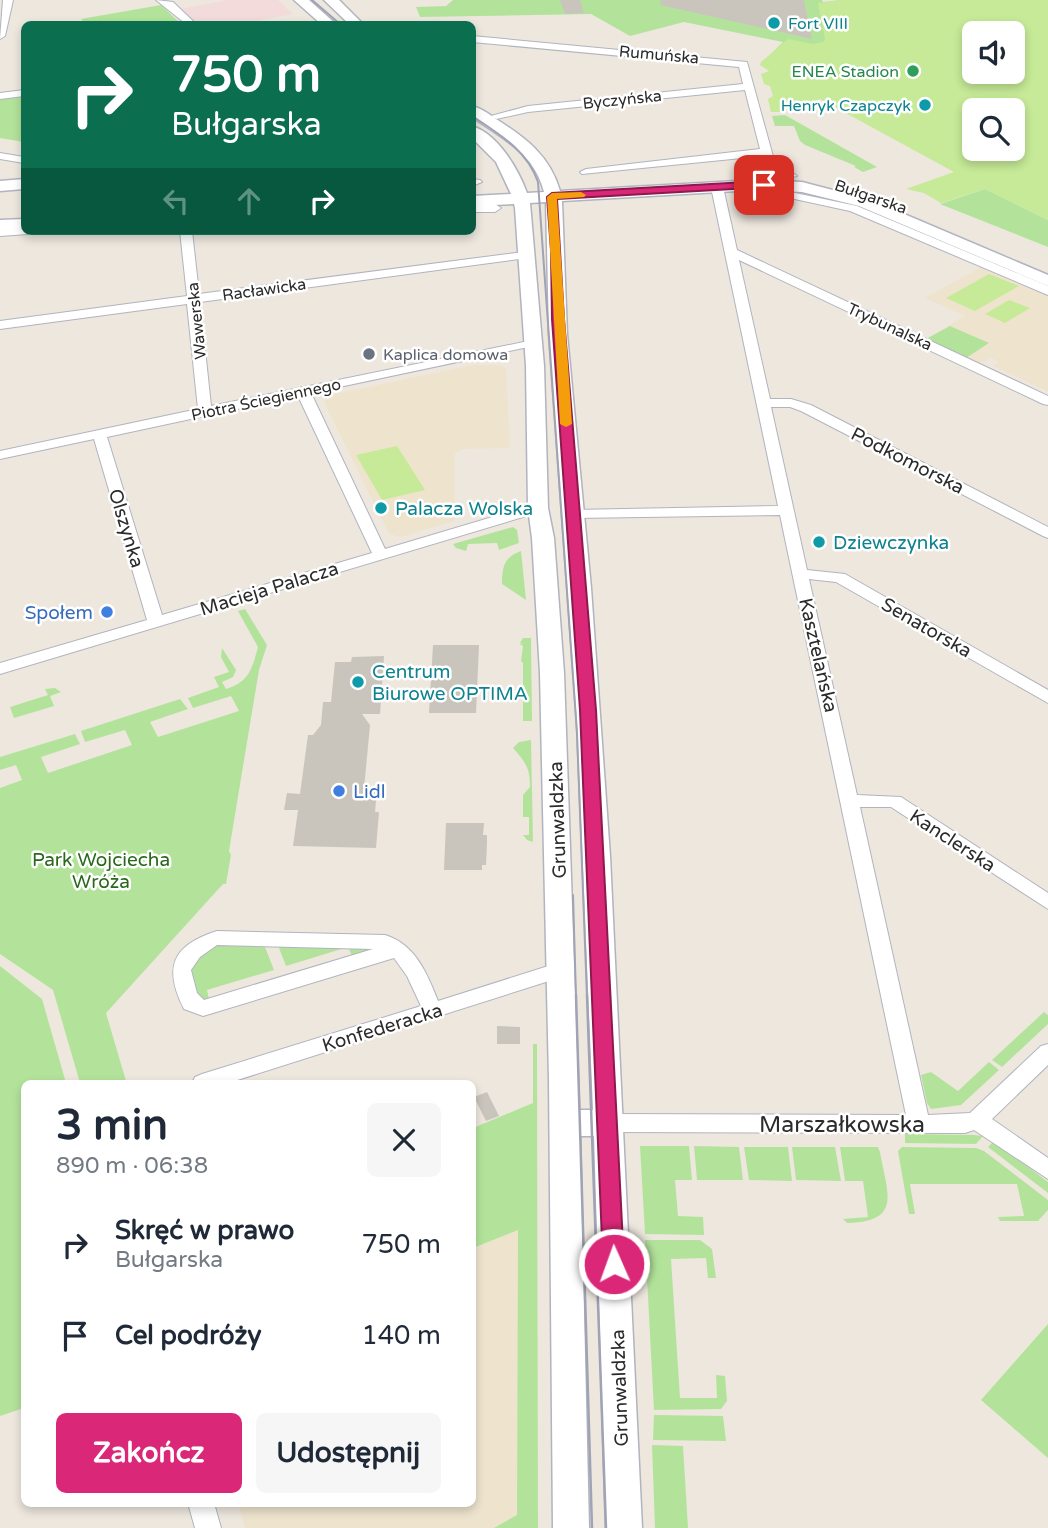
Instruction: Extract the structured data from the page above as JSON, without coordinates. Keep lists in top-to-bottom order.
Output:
{
  "streets": {
    "street": [
      "Rumuńska",
      "Byczyńska",
      "Bułgarska",
      "Racławicka",
      "Wawerska",
      "Trybunalska",
      "Piotra Ściegiennego",
      "Podkomorska",
      "Olszynka",
      "Macieja Palacza",
      "Senatorska",
      "Kasztelańska",
      "Grunwaldzka",
      "Kanclerska",
      "Konfederacka",
      "Marszałkowska"
    ]
  },
  "crossings": [
    ["Rumuńska", "Byczyńska"],
    ["Bułgarska", "Kasztelańska"],
    ["Bułgarska", "Grunwaldzka"],
    ["Racławicka", "Wawerska"],
    ["Racławicka", "Grunwaldzka"],
    ["Wawerska", "Piotra Ściegiennego"],
    ["Trybunalska", "Kasztelańska"],
    ["Piotra Ściegiennego", "Olszynka"],
    ["Piotra Ściegiennego", "Grunwaldzka"],
    ["Podkomorska", "Kasztelańska"],
    ["Olszynka", "Macieja Palacza"],
    ["Macieja Palacza", "Grunwaldzka"],
    ["Senatorska", "Kasztelańska"],
    ["Kasztelańska", "Kanclerska"],
    ["Kasztelańska", "Marszałkowska"],
    ["Grunwaldzka", "Konfederacka"],
    ["Grunwaldzka", "Marszałkowska"]
  ],
  "parks": ["Park Wojciecha Wróża"],
  "places": [
    "Fort VIII",
    "ENEA Stadion",
    "Henryk Czapczyk",
    "Kaplica domowa",
    "Palacza Wolska",
    "Dziewczynka",
    "Społem",
    "Centrum Biurowe OPTIMA",
    "Lidl"
  ],
  "page": {
    "turn": ["750 m", "Bułgarska"],
    "heading": ["3 min", "890 m · 06:38"],
    "list": [
      {
        "name": "Skręć w prawo",
        "note": "Bułgarska",
        "value": "750 m"
      },
      {
        "name": "Cel podróży",
        "value": "140 m"
      }
    ],
    "buttons": ["Zakończ", "Udostępnij"]
  }
}
